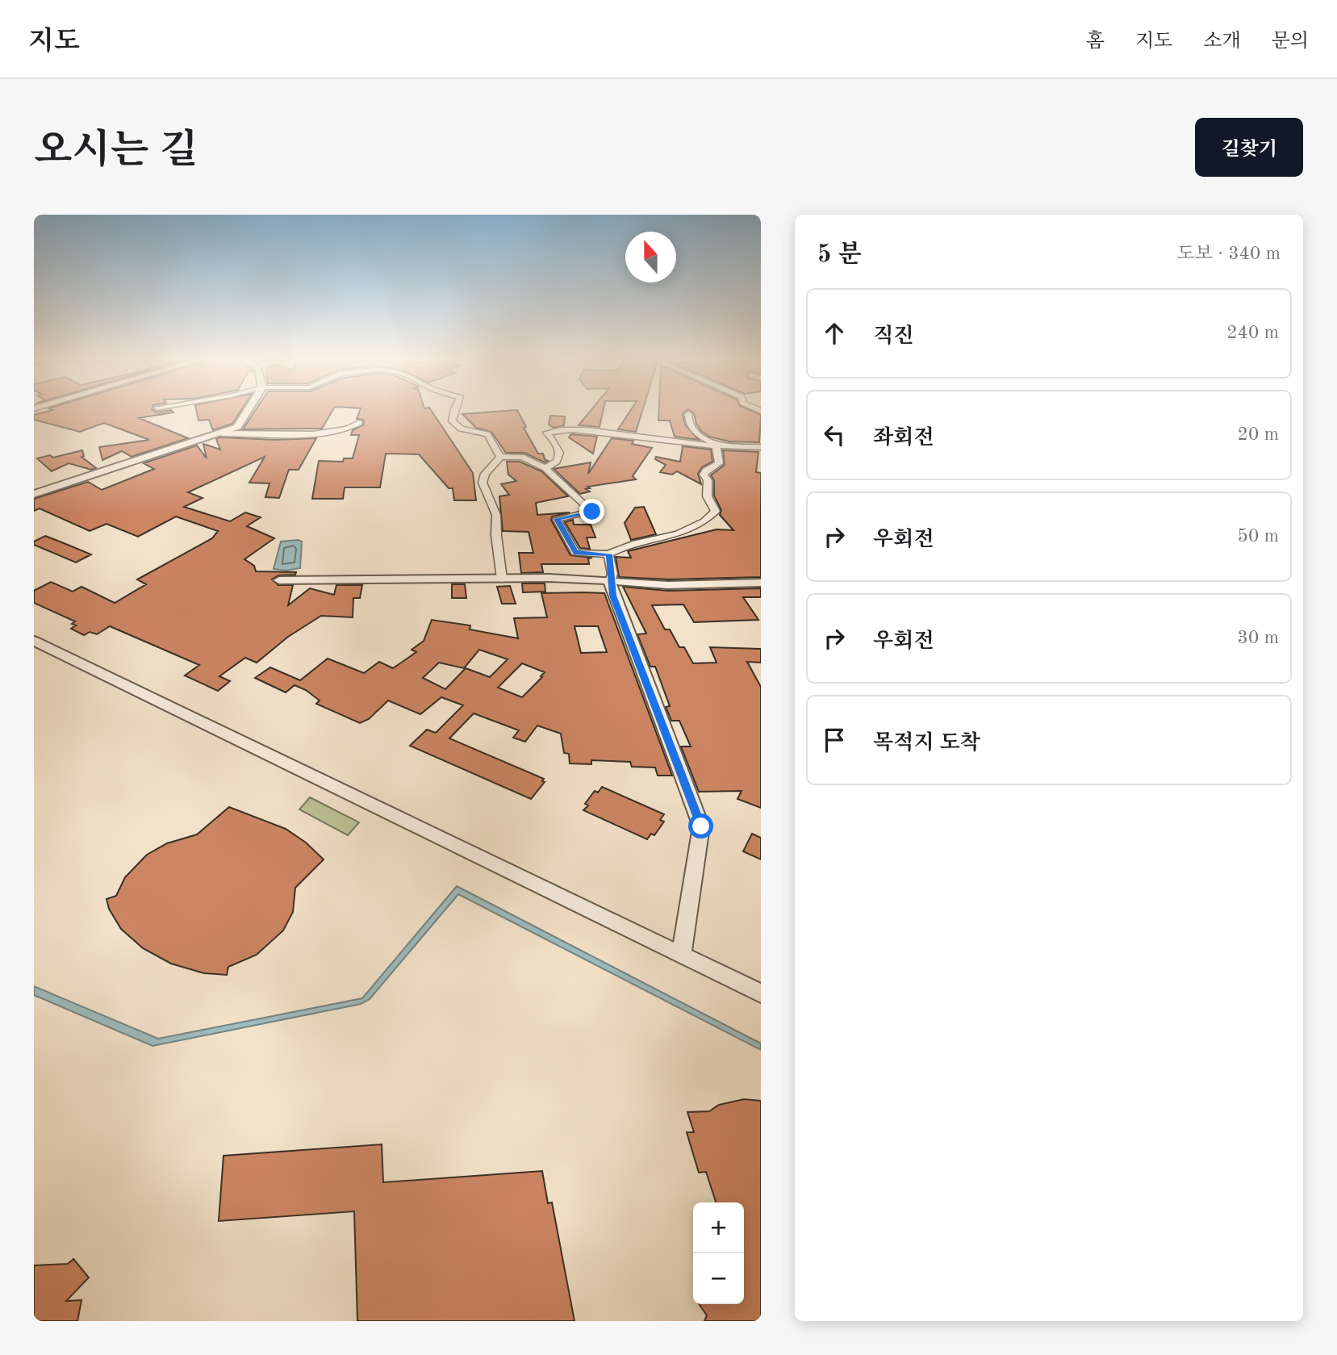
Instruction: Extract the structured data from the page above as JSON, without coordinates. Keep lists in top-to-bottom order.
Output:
{
  "north": "top",
  "page": {
    "header": "지도",
    "nav": [
      "홈",
      "지도",
      "소개",
      "문의"
    ],
    "title": "오시는 길",
    "buttons": "길찾기",
    "heading": ["5 분", "도보 · 340 m"],
    "list": [
      ["직진", "240 m"],
      ["좌회전", "20 m"],
      ["우회전", "50 m"],
      ["우회전", "30 m"],
      "목적지 도착"
    ],
    "map_buttons": ["+", "−"]
  }
}
